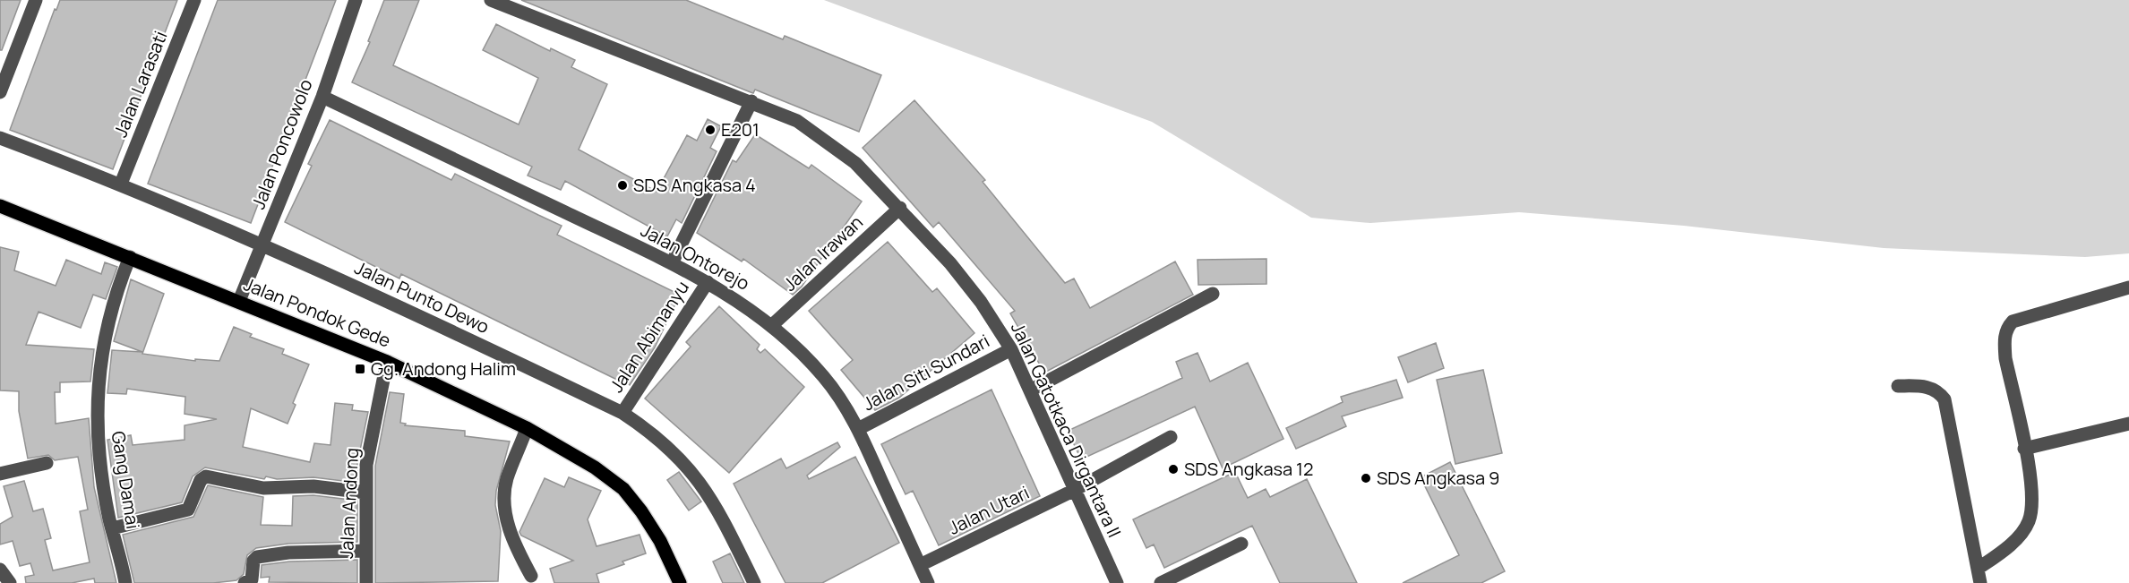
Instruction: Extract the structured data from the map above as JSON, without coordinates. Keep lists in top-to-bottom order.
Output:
{
  "streets": {
    "main road": ["Jalan Pondok Gede"],
    "street": [
      "Jalan Larasati",
      "Jalan Poncowolo",
      "Jalan Irawan",
      "Jalan Ontorejo",
      "Jalan Punto Dewo",
      "Jalan Abimanyu",
      "Jalan Siti Sundari",
      "Jalan Gatotkaca Dirgantara II",
      "Gang Damai",
      "Jalan Andong",
      "Jalan Utari"
    ]
  },
  "crossings": [
    ["Jalan Larasati", "Jalan Punto Dewo"],
    ["Jalan Poncowolo", "Jalan Ontorejo"],
    ["Jalan Poncowolo", "Jalan Punto Dewo"],
    ["Jalan Poncowolo", "Jalan Pondok Gede"],
    ["Jalan Irawan", "Jalan Ontorejo"],
    ["Jalan Irawan", "Jalan Gatotkaca Dirgantara II"],
    ["Jalan Ontorejo", "Jalan Abimanyu"],
    ["Jalan Ontorejo", "Jalan Siti Sundari"],
    ["Jalan Ontorejo", "Jalan Utari"],
    ["Jalan Punto Dewo", "Jalan Abimanyu"],
    ["Jalan Pondok Gede", "Gang Damai"],
    ["Jalan Pondok Gede", "Jalan Andong"],
    ["Jalan Abimanyu", "Jalan Gatotkaca Dirgantara II"],
    ["Jalan Siti Sundari", "Jalan Gatotkaca Dirgantara II"],
    ["Jalan Gatotkaca Dirgantara II", "Jalan Utari"]
  ],
  "places": {
    "other": [
      "E201",
      "SDS Angkasa 4",
      "SDS Angkasa 12",
      "SDS Angkasa 9"
    ],
    "transit": ["Gg. Andong Halim"]
  }
}
